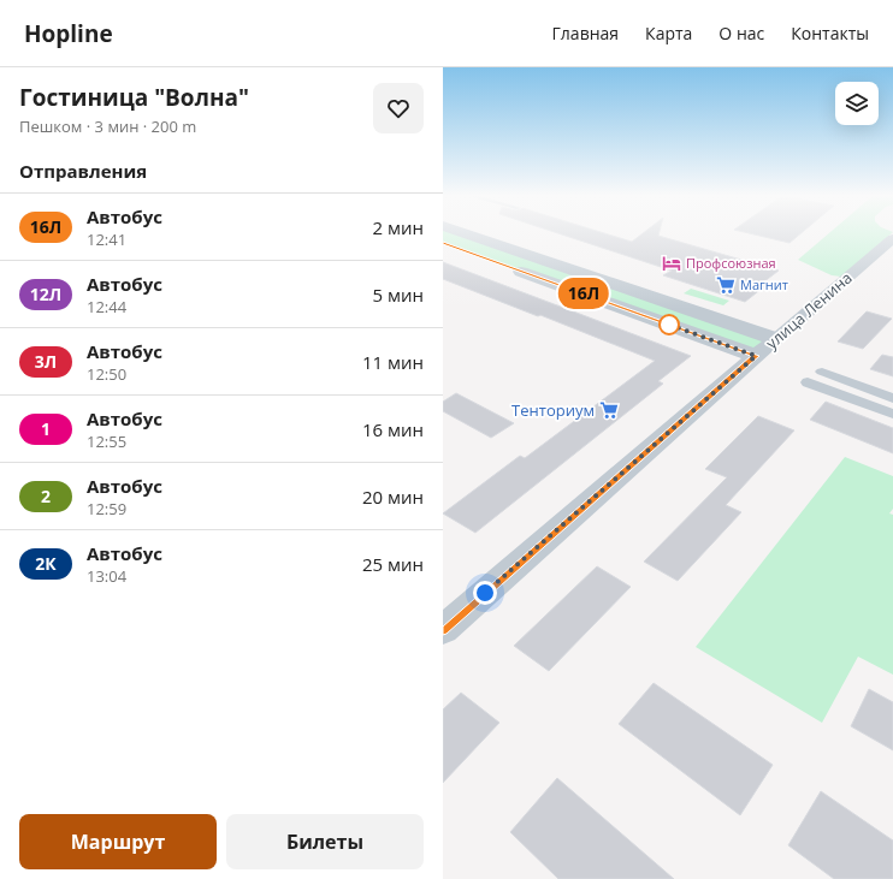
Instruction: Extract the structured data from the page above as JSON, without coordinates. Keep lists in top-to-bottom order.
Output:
{
  "streets": {
    "street": ["улица Ленина"]
  },
  "places": {
    "hotel": ["Профсоюзная"],
    "supermarket": ["Магнит", "Тенториум"]
  },
  "lines": ["bus line 16Л"],
  "page": {
    "header": "Hopline",
    "nav": [
      "Главная",
      "Карта",
      "О нас",
      "Контакты"
    ],
    "heading": [
      ["Гостиница \"Волна\"", "Пешком · 3 мин · 200 m"],
      "Отправления"
    ],
    "on_map": "16Л",
    "list": [
      {
        "mark": "16Л",
        "name": "Автобус",
        "note": "12:41",
        "value": "2 мин"
      },
      {
        "mark": "12Л",
        "name": "Автобус",
        "note": "12:44",
        "value": "5 мин"
      },
      {
        "mark": "3Л",
        "name": "Автобус",
        "note": "12:50",
        "value": "11 мин"
      },
      {
        "mark": "1",
        "name": "Автобус",
        "note": "12:55",
        "value": "16 мин"
      },
      {
        "mark": "2",
        "name": "Автобус",
        "note": "12:59",
        "value": "20 мин"
      },
      {
        "mark": "2К",
        "name": "Автобус",
        "note": "13:04",
        "value": "25 мин"
      }
    ],
    "buttons": ["Маршрут", "Билеты"]
  }
}
